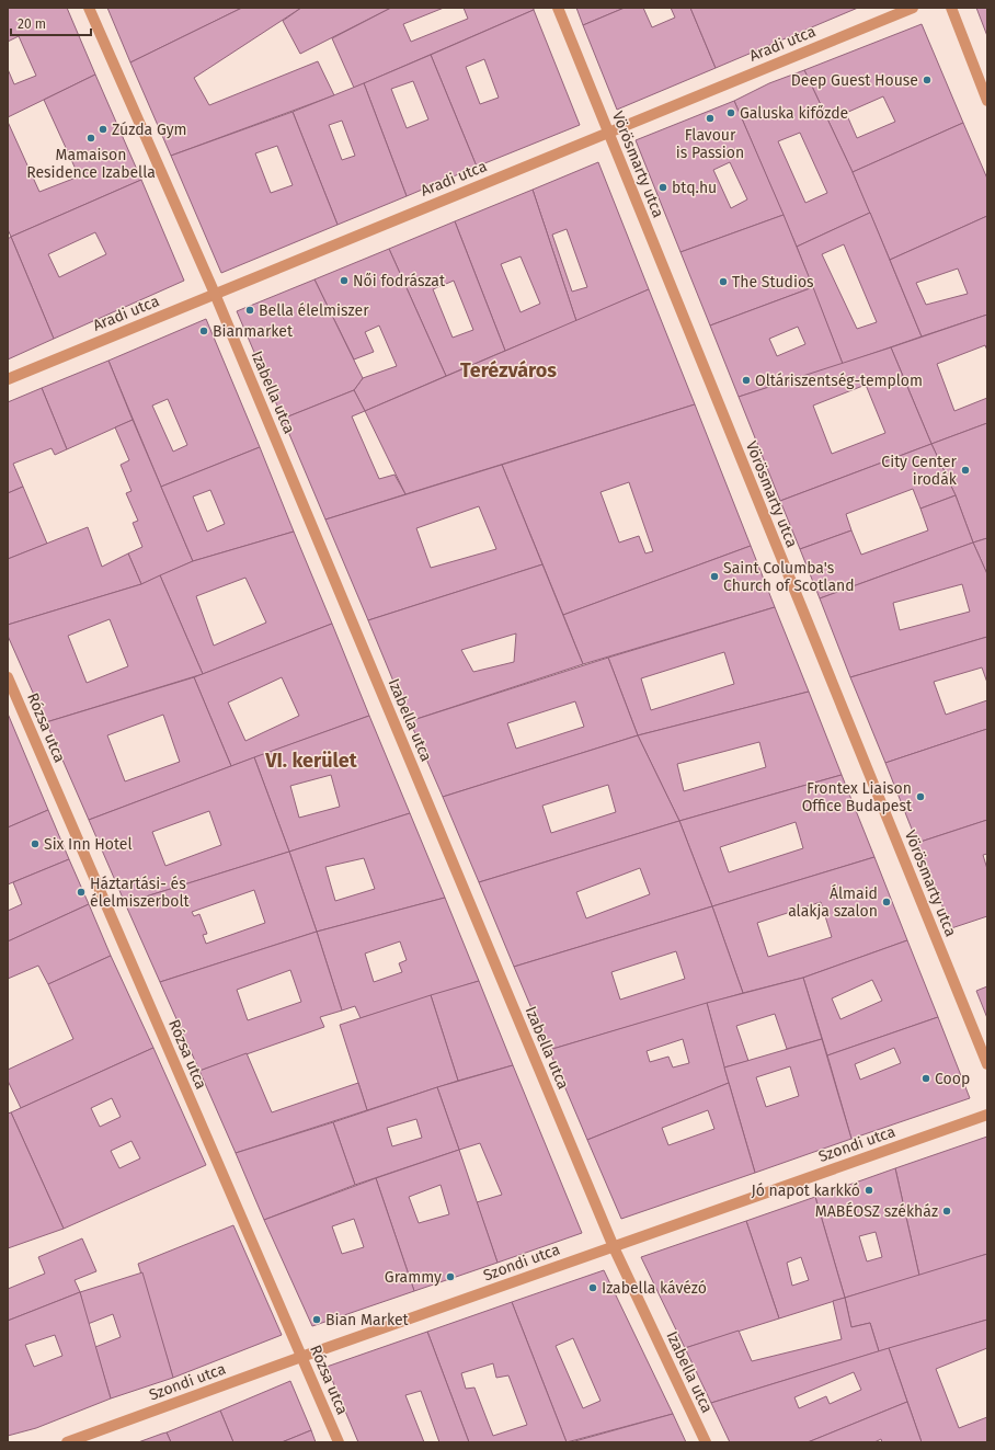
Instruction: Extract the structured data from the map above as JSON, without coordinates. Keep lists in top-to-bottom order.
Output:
{
  "streets": {
    "street": [
      "Aradi utca",
      "Vörösmarty utca",
      "Izabella utca",
      "Rózsa utca",
      "Szondi utca"
    ]
  },
  "crossings": [
    ["Aradi utca", "Vörösmarty utca"],
    ["Aradi utca", "Izabella utca"],
    ["Izabella utca", "Szondi utca"],
    ["Rózsa utca", "Szondi utca"]
  ],
  "districts": ["Terézváros", "VI. kerület"],
  "places": [
    "Deep Guest House",
    "Galuska kifőzde",
    "Flavour is Passion",
    "Zúzda Gym",
    "Mamaison Residence Izabella",
    "btq.hu",
    "Női fodrászat",
    "The Studios",
    "Bella élelmiszer",
    "Bianmarket",
    "Oltáriszentség-templom",
    "City Center irodák",
    "Saint Columba's Church of Scotland",
    "Frontex Liaison Office Budapest",
    "Six Inn Hotel",
    "Háztartási- és élelmiszerbolt",
    "Álmaid alakja szalon",
    "Coop",
    "Jó napot karkkó",
    "MABÉOSZ székház",
    "Grammy",
    "Izabella kávézó",
    "Bian Market"
  ],
  "scale_bar": "20 m"
}
